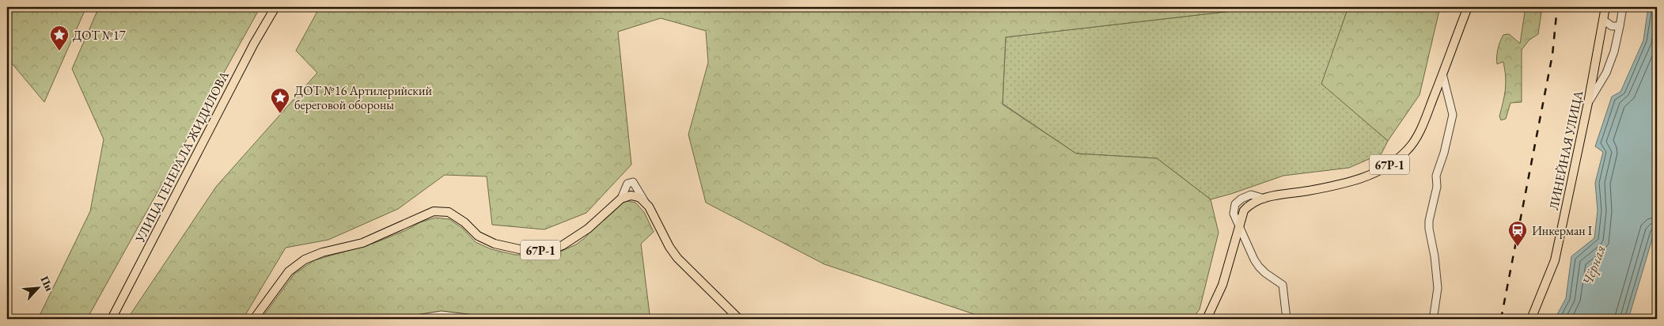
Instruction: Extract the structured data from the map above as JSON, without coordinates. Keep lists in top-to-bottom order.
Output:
{
  "streets": {
    "main road": ["ЛИНЕЙНАЯ УЛИЦА", "УЛИЦА ГЕНЕРАЛА ЖИДИЛОВА", "67Р-1"]
  },
  "water": ["Чёрная"],
  "places": {
    "place": ["ДОТ №17", "ДОТ №16 Артилерийский береговой обороны"],
    "station": ["Инкерман I"]
  },
  "north": "top right"
}
